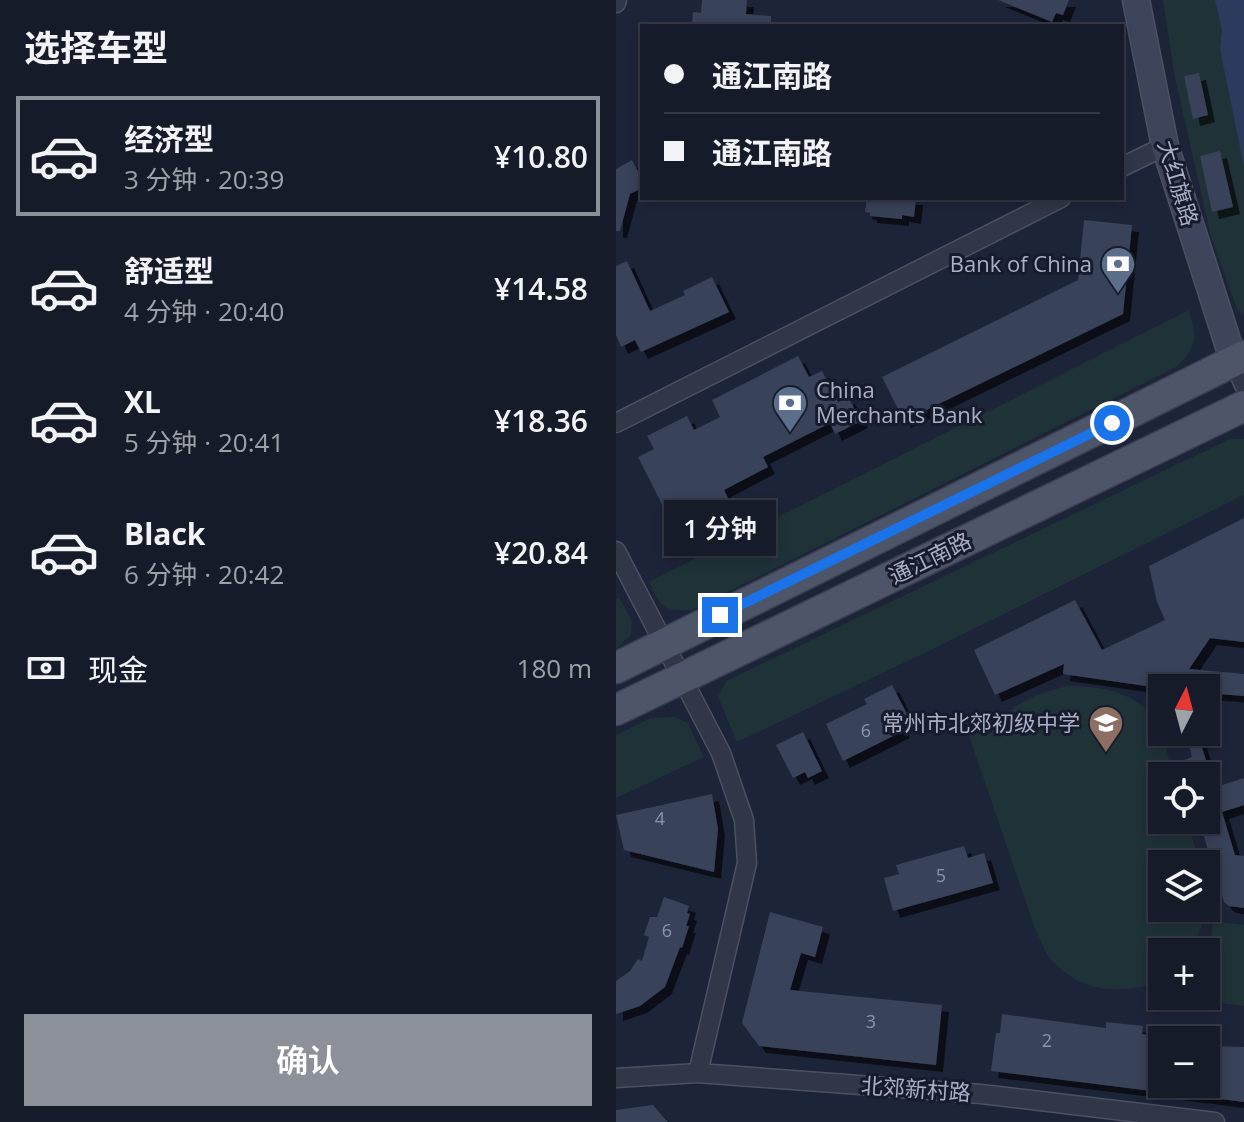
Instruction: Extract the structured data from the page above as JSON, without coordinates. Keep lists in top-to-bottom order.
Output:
{
  "streets": {
    "main road": ["通江南路"],
    "street": ["大红旗路", "北郊新村路"]
  },
  "crossings": [
    ["大红旗路", "通江南路"]
  ],
  "places": {
    "bank": ["Bank of China", "China Merchants Bank"],
    "school or university": ["常州市北郊初级中学"]
  },
  "house_numbers": [
    "6",
    "4",
    "5",
    "6",
    "3",
    "2"
  ],
  "north": "top",
  "page": {
    "heading": "选择车型",
    "banner": ["通江南路", "通江南路"],
    "list": [
      {
        "name": "经济型",
        "note": "3 分钟 · 20:39",
        "value": "¥10.80"
      },
      {
        "name": "舒适型",
        "note": "4 分钟 · 20:40",
        "value": "¥14.58"
      },
      {
        "name": "XL",
        "note": "5 分钟 · 20:41",
        "value": "¥18.36"
      },
      {
        "name": "Black",
        "note": "6 分钟 · 20:42",
        "value": "¥20.84"
      }
    ],
    "bubble": "1 分钟",
    "pay": ["现金", "180 m"],
    "map_buttons": ["+", "−"],
    "buttons": "确认"
  }
}
